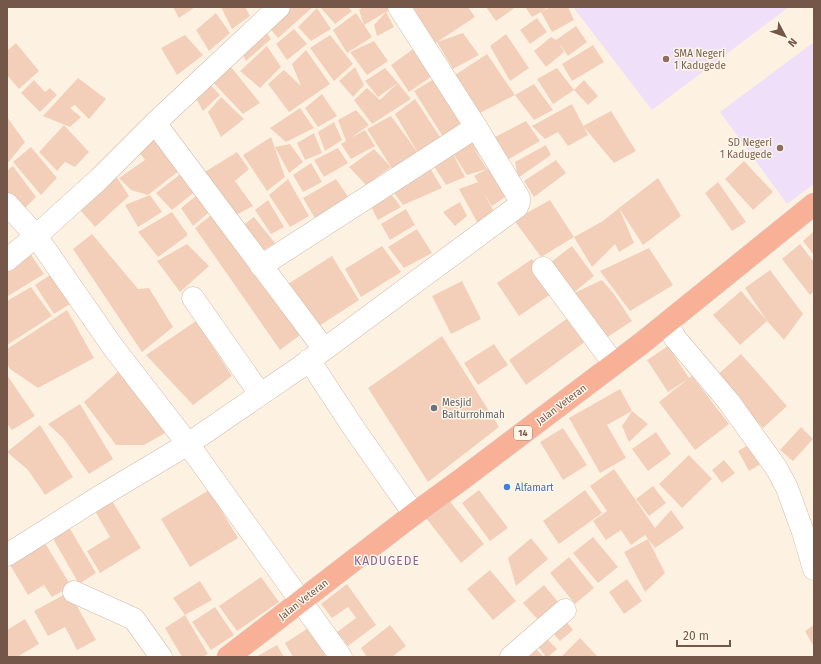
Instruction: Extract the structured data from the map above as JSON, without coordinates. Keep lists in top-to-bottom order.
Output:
{
  "streets": {
    "highway": ["Jalan Veteran", "14"]
  },
  "districts": ["KADUGEDE"],
  "places": [
    "SMA Negeri 1 Kadugede",
    "SD Negeri 1 Kadugede",
    "Mesjid Baiturrohmah",
    "Alfamart"
  ],
  "scale_bar": "20 m",
  "north": "bottom right"
}
